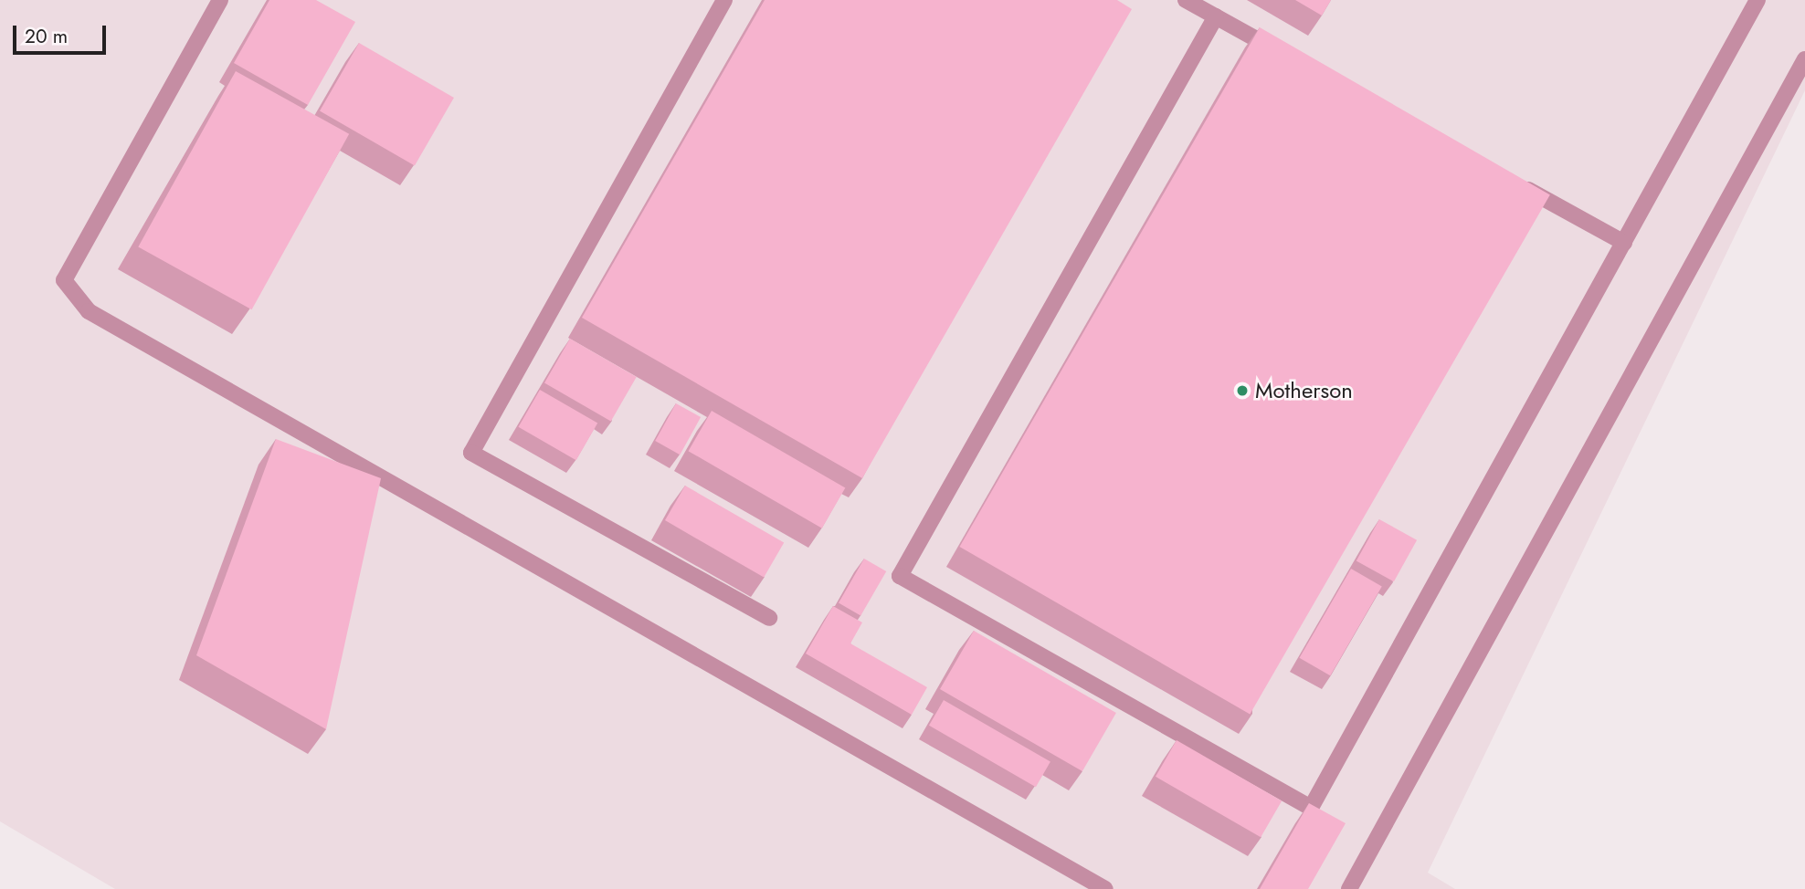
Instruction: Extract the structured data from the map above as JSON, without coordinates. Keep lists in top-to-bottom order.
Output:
{
  "places": ["Motherson"],
  "scale_bar": "20 m"
}
